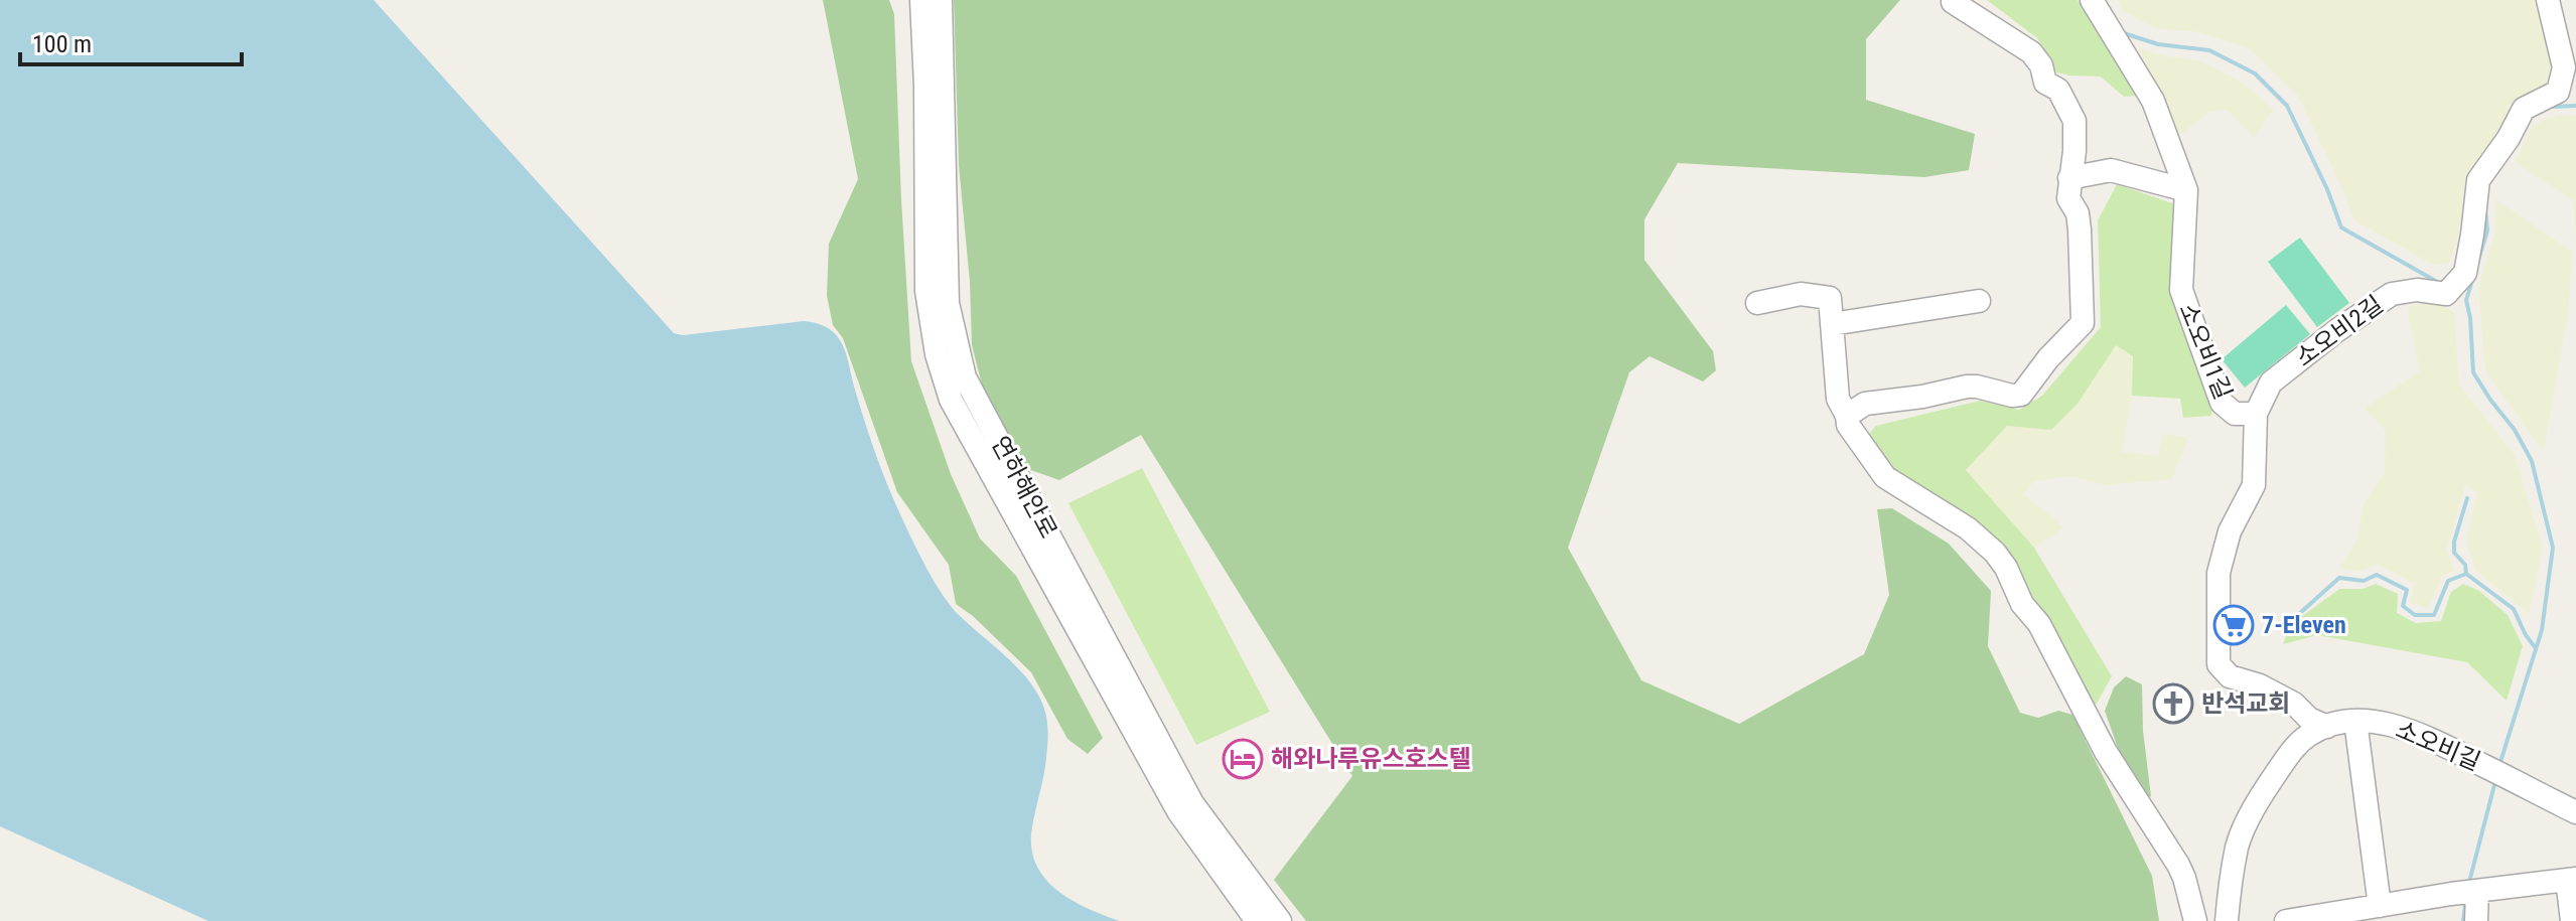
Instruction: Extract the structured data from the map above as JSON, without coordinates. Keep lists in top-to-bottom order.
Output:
{
  "streets": {
    "street": [
      "소오비2길",
      "소오비1길",
      "연하해안로",
      "소오비길"
    ]
  },
  "crossings": [
    ["소오비2길", "소오비1길"],
    ["소오비1길", "소오비길"]
  ],
  "places": {
    "supermarket": ["7-Eleven"],
    "church": ["반석교회"],
    "hotel": ["해와나루유스호스텔"]
  },
  "scale_bar": "100 m"
}
